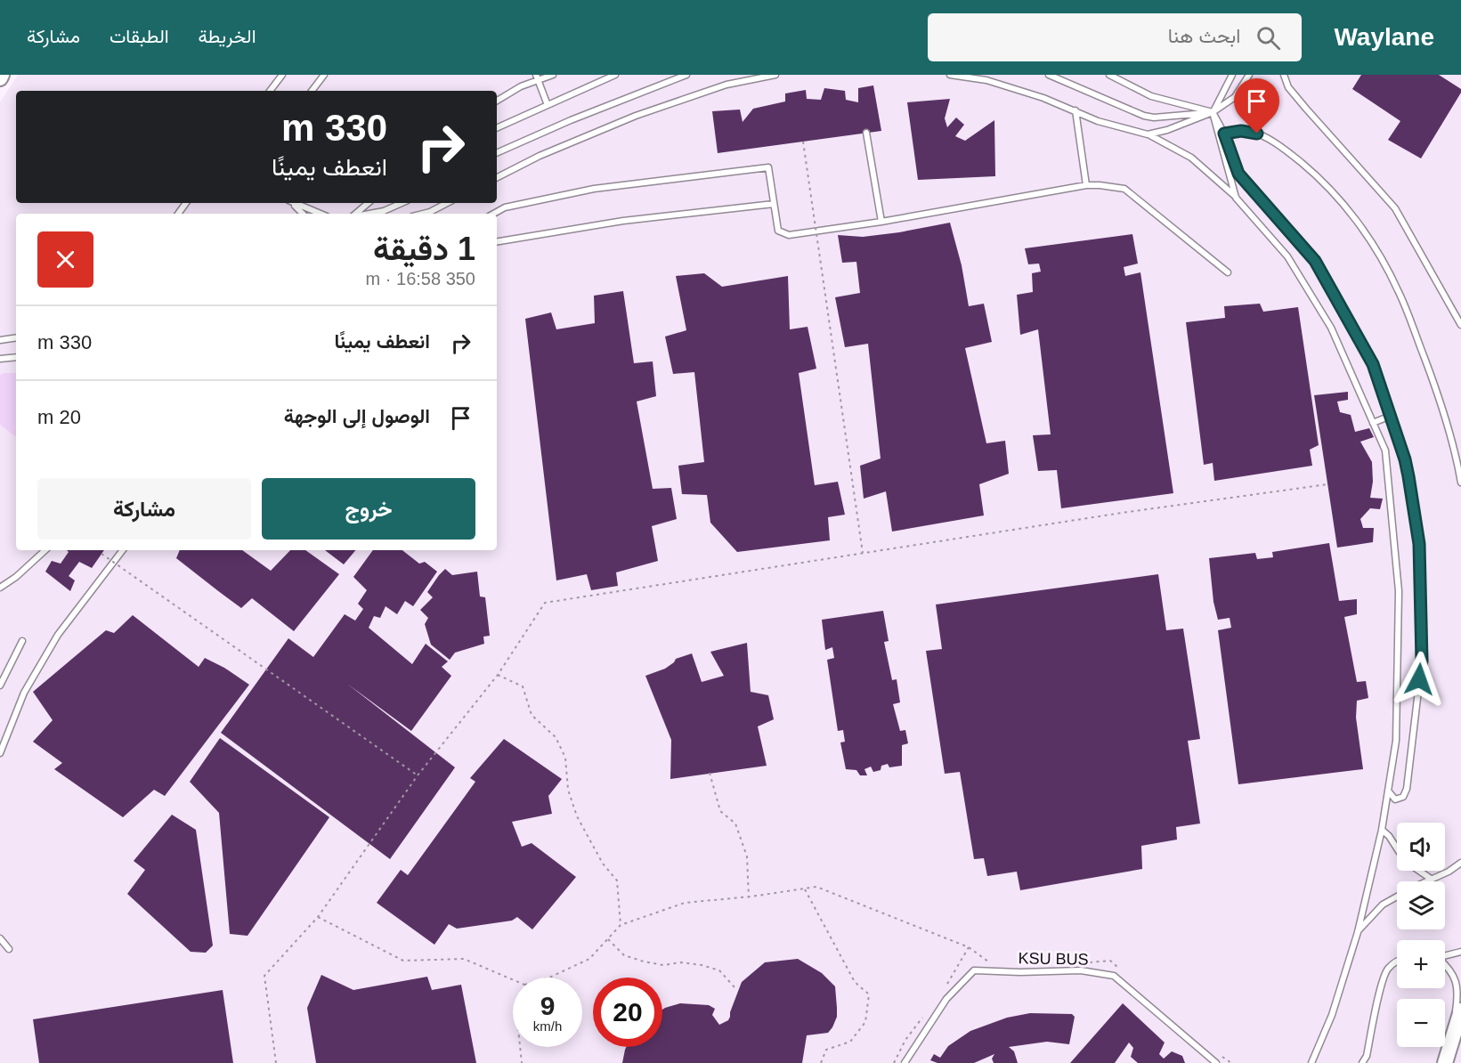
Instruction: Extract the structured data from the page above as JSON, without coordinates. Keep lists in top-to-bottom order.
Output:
{
  "streets": {
    "lane": ["KSU BUS"]
  },
  "page": {
    "header": "Waylane",
    "search": "ابحث هنا",
    "nav": ["الخريطة", "الطبقات", "مشاركة"],
    "turn": ["330 m", "انعطف يمينًا"],
    "heading": ["1 دقيقة", "350 m · 16:58"],
    "list": [
      {
        "name": "انعطف يمينًا",
        "value": "330 m"
      },
      {
        "name": "الوصول إلى الوجهة",
        "value": "20 m"
      }
    ],
    "buttons": ["خروج", "مشاركة"],
    "map_buttons": ["+", "−"],
    "speed": "9 km/h",
    "limit": "20"
  }
}
